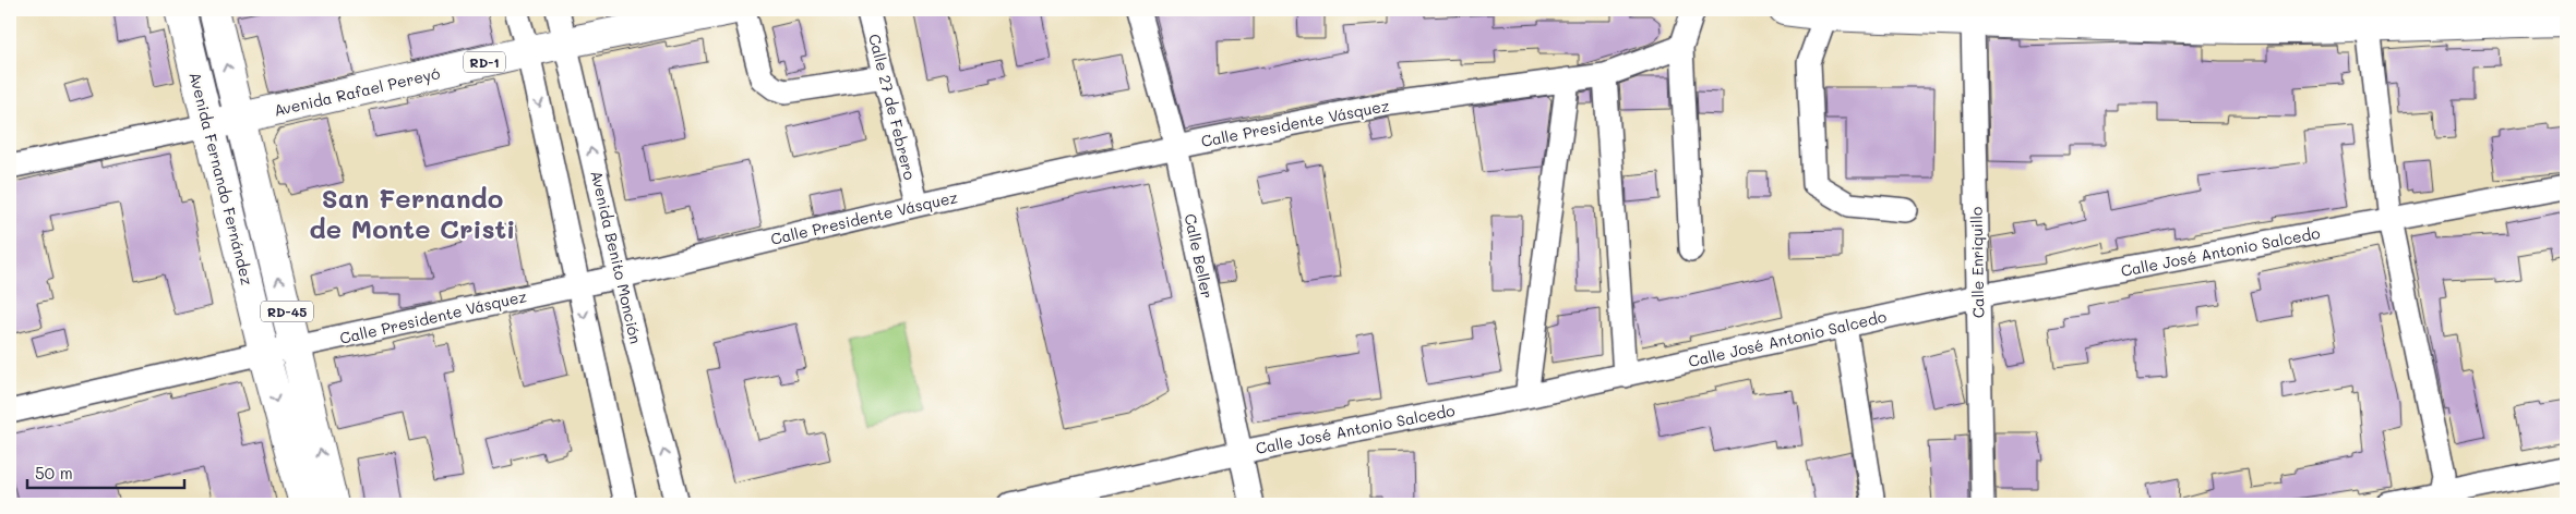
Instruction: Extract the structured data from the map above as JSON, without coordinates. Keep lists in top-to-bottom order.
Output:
{
  "streets": {
    "main road": [
      "RD-1",
      "Avenida Rafael Pereyó",
      "Avenida Fernando Fernández",
      "RD-45"
    ],
    "street": [
      "Calle 27 de Febrero",
      "Calle Presidente Vásquez",
      "Calle José Antonio Salcedo",
      "Calle Beller",
      "Avenida Benito Monción",
      "Calle Enriquillo"
    ]
  },
  "crossings": [
    ["RD-1", "Avenida Rafael Pereyó"],
    ["RD-1", "Avenida Fernando Fernández"],
    ["RD-1", "RD-45"],
    ["Avenida Rafael Pereyó", "Avenida Benito Monción"],
    ["Avenida Rafael Pereyó", "RD-45"],
    ["Calle 27 de Febrero", "Calle Presidente Vásquez"],
    ["Calle Presidente Vásquez", "Avenida Fernando Fernández"],
    ["Calle Presidente Vásquez", "Calle Beller"],
    ["Calle Presidente Vásquez", "Avenida Benito Monción"],
    ["Calle Presidente Vásquez", "RD-45"],
    ["Calle José Antonio Salcedo", "Calle Beller"],
    ["Calle José Antonio Salcedo", "Calle Enriquillo"]
  ],
  "districts": ["San Fernando de Monte Cristi"],
  "scale_bar": "50 m"
}
